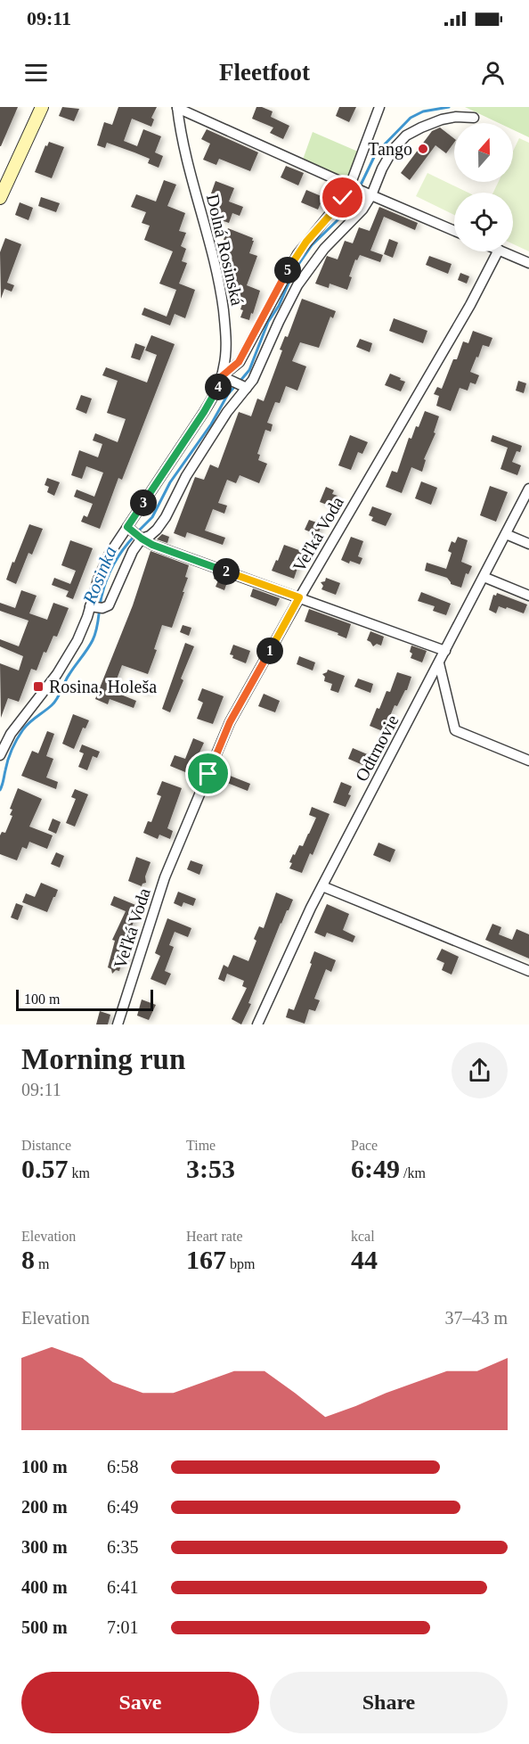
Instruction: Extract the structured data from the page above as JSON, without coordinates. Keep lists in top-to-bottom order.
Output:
{
  "streets": {
    "street": ["Dolná Rosinská", "Veľká Voda", "Odtrnovie"]
  },
  "water": ["Rosinka"],
  "places": {
    "other": ["Tango"],
    "transit": ["Rosina, Holeša"]
  },
  "scale_bar": "100 m",
  "north": "top",
  "page": {
    "status": "09:11",
    "header": "Fleetfoot",
    "pins": [
      "5",
      "4",
      "3",
      "2",
      "1"
    ],
    "scale": "100 m",
    "heading": ["Morning run", "09:11"],
    "stats": [
      ["Distance", "0.57 km"],
      ["Time", "3:53"],
      ["Pace", "6:49 /km"],
      ["Elevation", "8 m"],
      ["Heart rate", "167 bpm"],
      ["kcal", "44"]
    ],
    "chart": ["Elevation", "37–43 m"],
    "list": [
      {
        "name": "100 m",
        "note": "6:58"
      },
      {
        "name": "200 m",
        "note": "6:49"
      },
      {
        "name": "300 m",
        "note": "6:35"
      },
      {
        "name": "400 m",
        "note": "6:41"
      },
      {
        "name": "500 m",
        "note": "7:01"
      }
    ],
    "buttons": ["Save", "Share"]
  }
}
